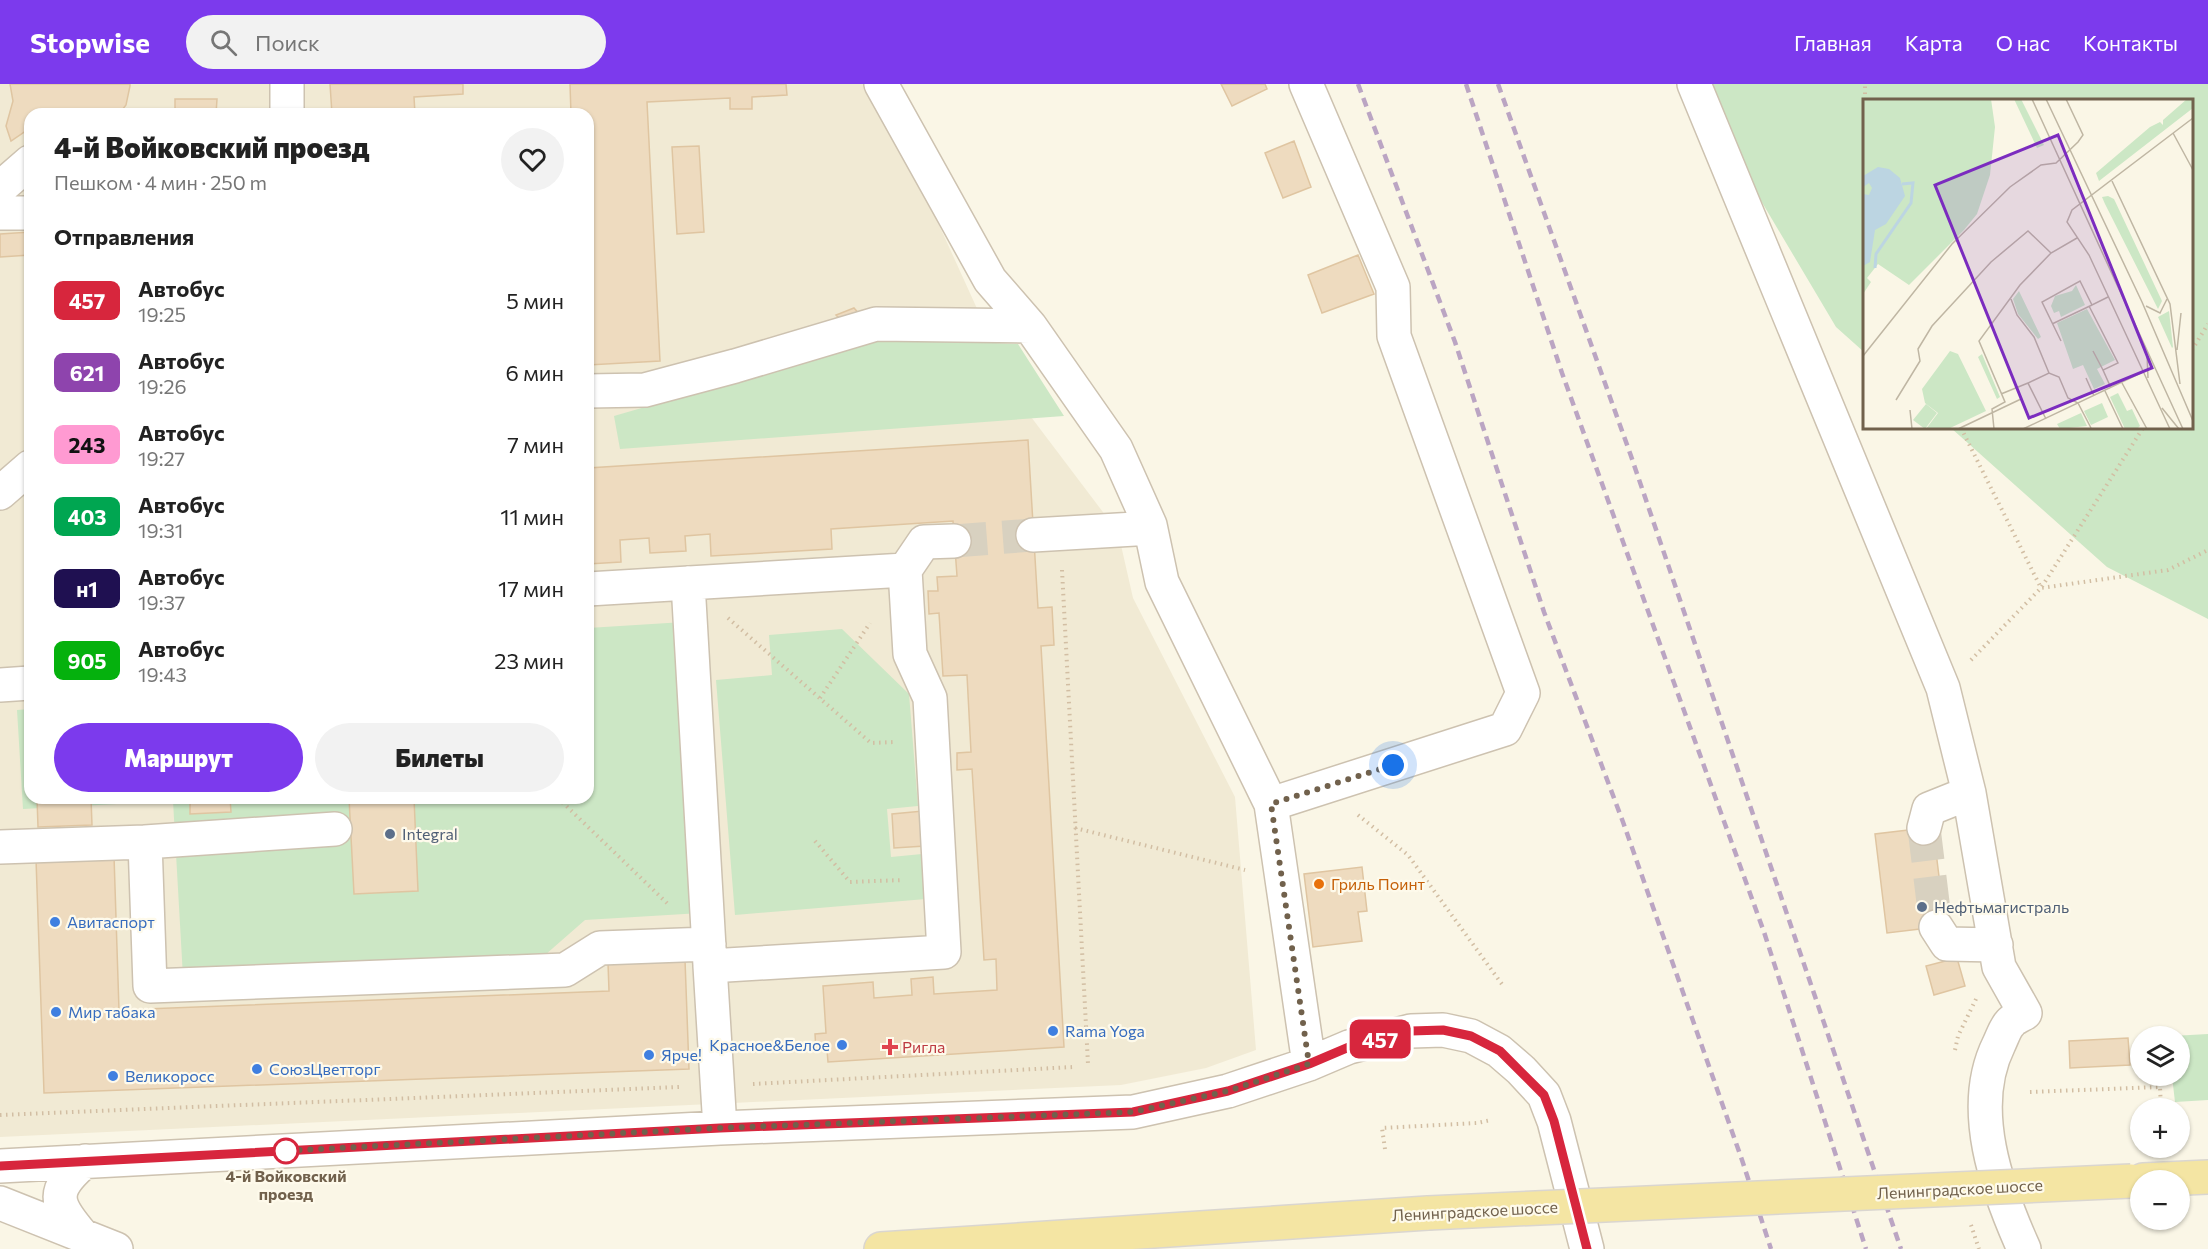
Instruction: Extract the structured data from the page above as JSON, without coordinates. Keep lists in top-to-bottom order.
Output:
{
  "streets": {
    "main road": ["Ленинградское шоссе"]
  },
  "places": {
    "other": [
      "Integral",
      "Гриль Поинт",
      "Нефтьмагистраль",
      "Авитаспорт",
      "Мир табака",
      "Rama Yoga",
      "Красное&Белое",
      "Ярче!",
      "СоюзЦветторг",
      "Великоросс",
      "4-й Войковский проезд"
    ],
    "health": ["Ригла"]
  },
  "lines": ["bus line 457"],
  "page": {
    "header": "Stopwise",
    "search": "Поиск",
    "nav": [
      "Главная",
      "Карта",
      "О нас",
      "Контакты"
    ],
    "on_map": "457",
    "heading": [
      ["4-й Войковский проезд", "Пешком · 4 мин · 250 m"],
      "Отправления"
    ],
    "list": [
      {
        "mark": "457",
        "name": "Автобус",
        "note": "19:25",
        "value": "5 мин"
      },
      {
        "mark": "621",
        "name": "Автобус",
        "note": "19:26",
        "value": "6 мин"
      },
      {
        "mark": "243",
        "name": "Автобус",
        "note": "19:27",
        "value": "7 мин"
      },
      {
        "mark": "403",
        "name": "Автобус",
        "note": "19:31",
        "value": "11 мин"
      },
      {
        "mark": "н1",
        "name": "Автобус",
        "note": "19:37",
        "value": "17 мин"
      },
      {
        "mark": "905",
        "name": "Автобус",
        "note": "19:43",
        "value": "23 мин"
      }
    ],
    "buttons": ["Маршрут", "Билеты"],
    "map_buttons": ["+", "−"]
  }
}
